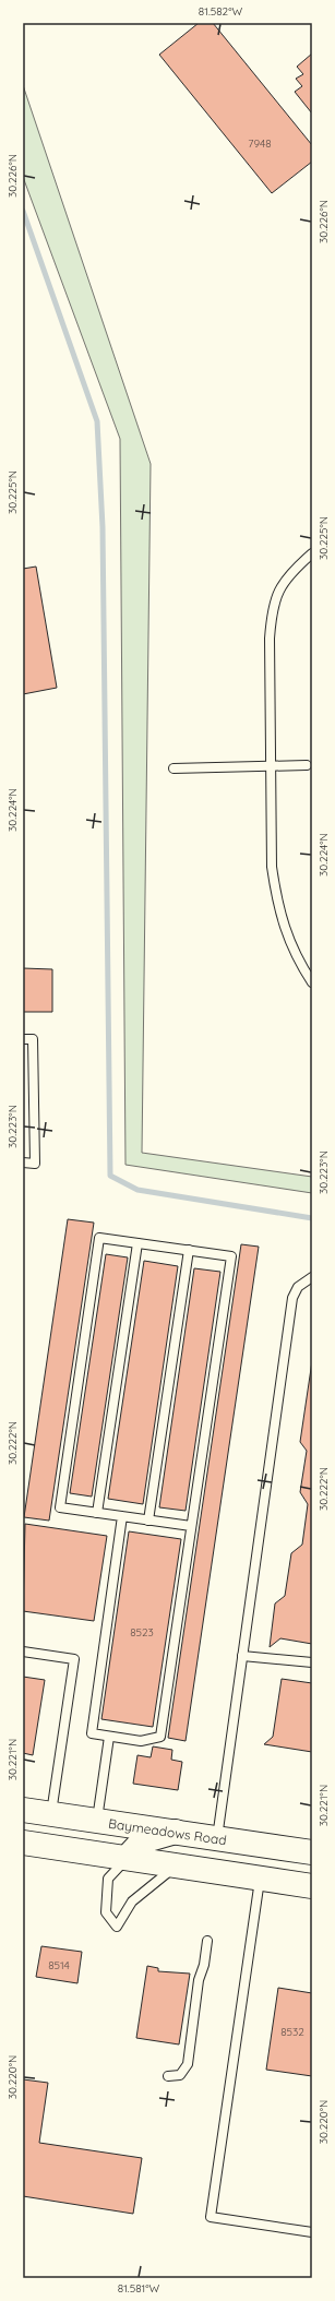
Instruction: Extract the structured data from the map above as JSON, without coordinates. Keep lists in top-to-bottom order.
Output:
{
  "streets": {
    "main road": ["Baymeadows Road"]
  },
  "house_numbers": [
    "7948",
    "8523",
    "8514",
    "8532"
  ],
  "coordinates": [
    "81.582°W",
    "30.226°N",
    "30.225°N",
    "30.224°N",
    "30.223°N",
    "30.222°N",
    "30.221°N",
    "30.220°N",
    "81.581°W"
  ]
}
